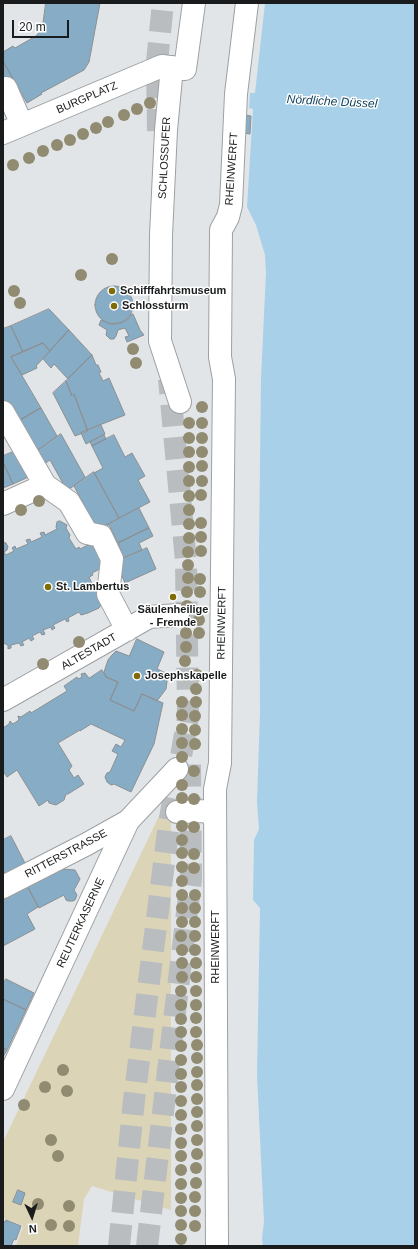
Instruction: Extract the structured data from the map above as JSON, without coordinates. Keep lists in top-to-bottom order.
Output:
{
  "streets": {
    "street": [
      "BURGPLATZ",
      "SCHLOSSUFER",
      "RHEINWERFT",
      "ALTESTADT",
      "RITTERSTRASSE",
      "REUTERKASERNE"
    ]
  },
  "crossings": [
    ["BURGPLATZ", "SCHLOSSUFER"],
    ["RITTERSTRASSE", "REUTERKASERNE"]
  ],
  "water": ["Nördliche Düssel"],
  "places": [
    "Schifffahrtsmuseum",
    "Schlossturm",
    "St. Lambertus",
    "Säulenheilige - Fremde",
    "Josephskapelle"
  ],
  "scale_bar": "20 m",
  "north": "bottom"
}
